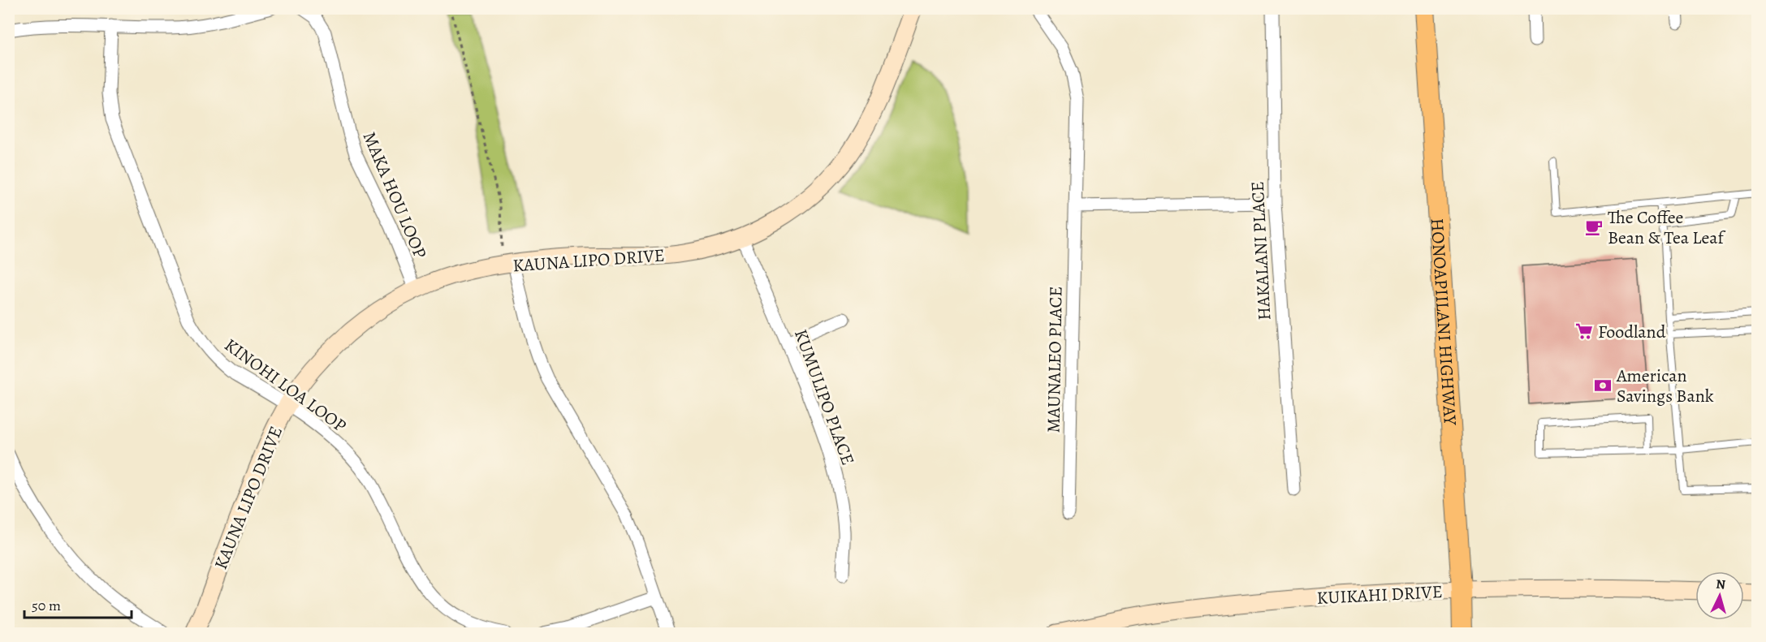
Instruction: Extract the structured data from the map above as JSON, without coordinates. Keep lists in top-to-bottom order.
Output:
{
  "streets": {
    "main road": ["HONOAPIILANI HIGHWAY"],
    "street": [
      "MAKA HOU LOOP",
      "HAKALANI PLACE",
      "KAUNA LIPO DRIVE",
      "MAUNALEO PLACE",
      "KINOHI LOA LOOP",
      "KUMULIPO PLACE",
      "KUIKAHI DRIVE"
    ]
  },
  "crossings": [
    ["MAKA HOU LOOP", "KAUNA LIPO DRIVE"],
    ["KAUNA LIPO DRIVE", "KINOHI LOA LOOP"],
    ["KAUNA LIPO DRIVE", "KUMULIPO PLACE"],
    ["HONOAPIILANI HIGHWAY", "KUIKAHI DRIVE"]
  ],
  "places": {
    "cafe": ["The Coffee Bean & Tea Leaf"],
    "supermarket": ["Foodland"],
    "bank": ["American Savings Bank"]
  },
  "scale_bar": "50 m",
  "north": "top"
}
